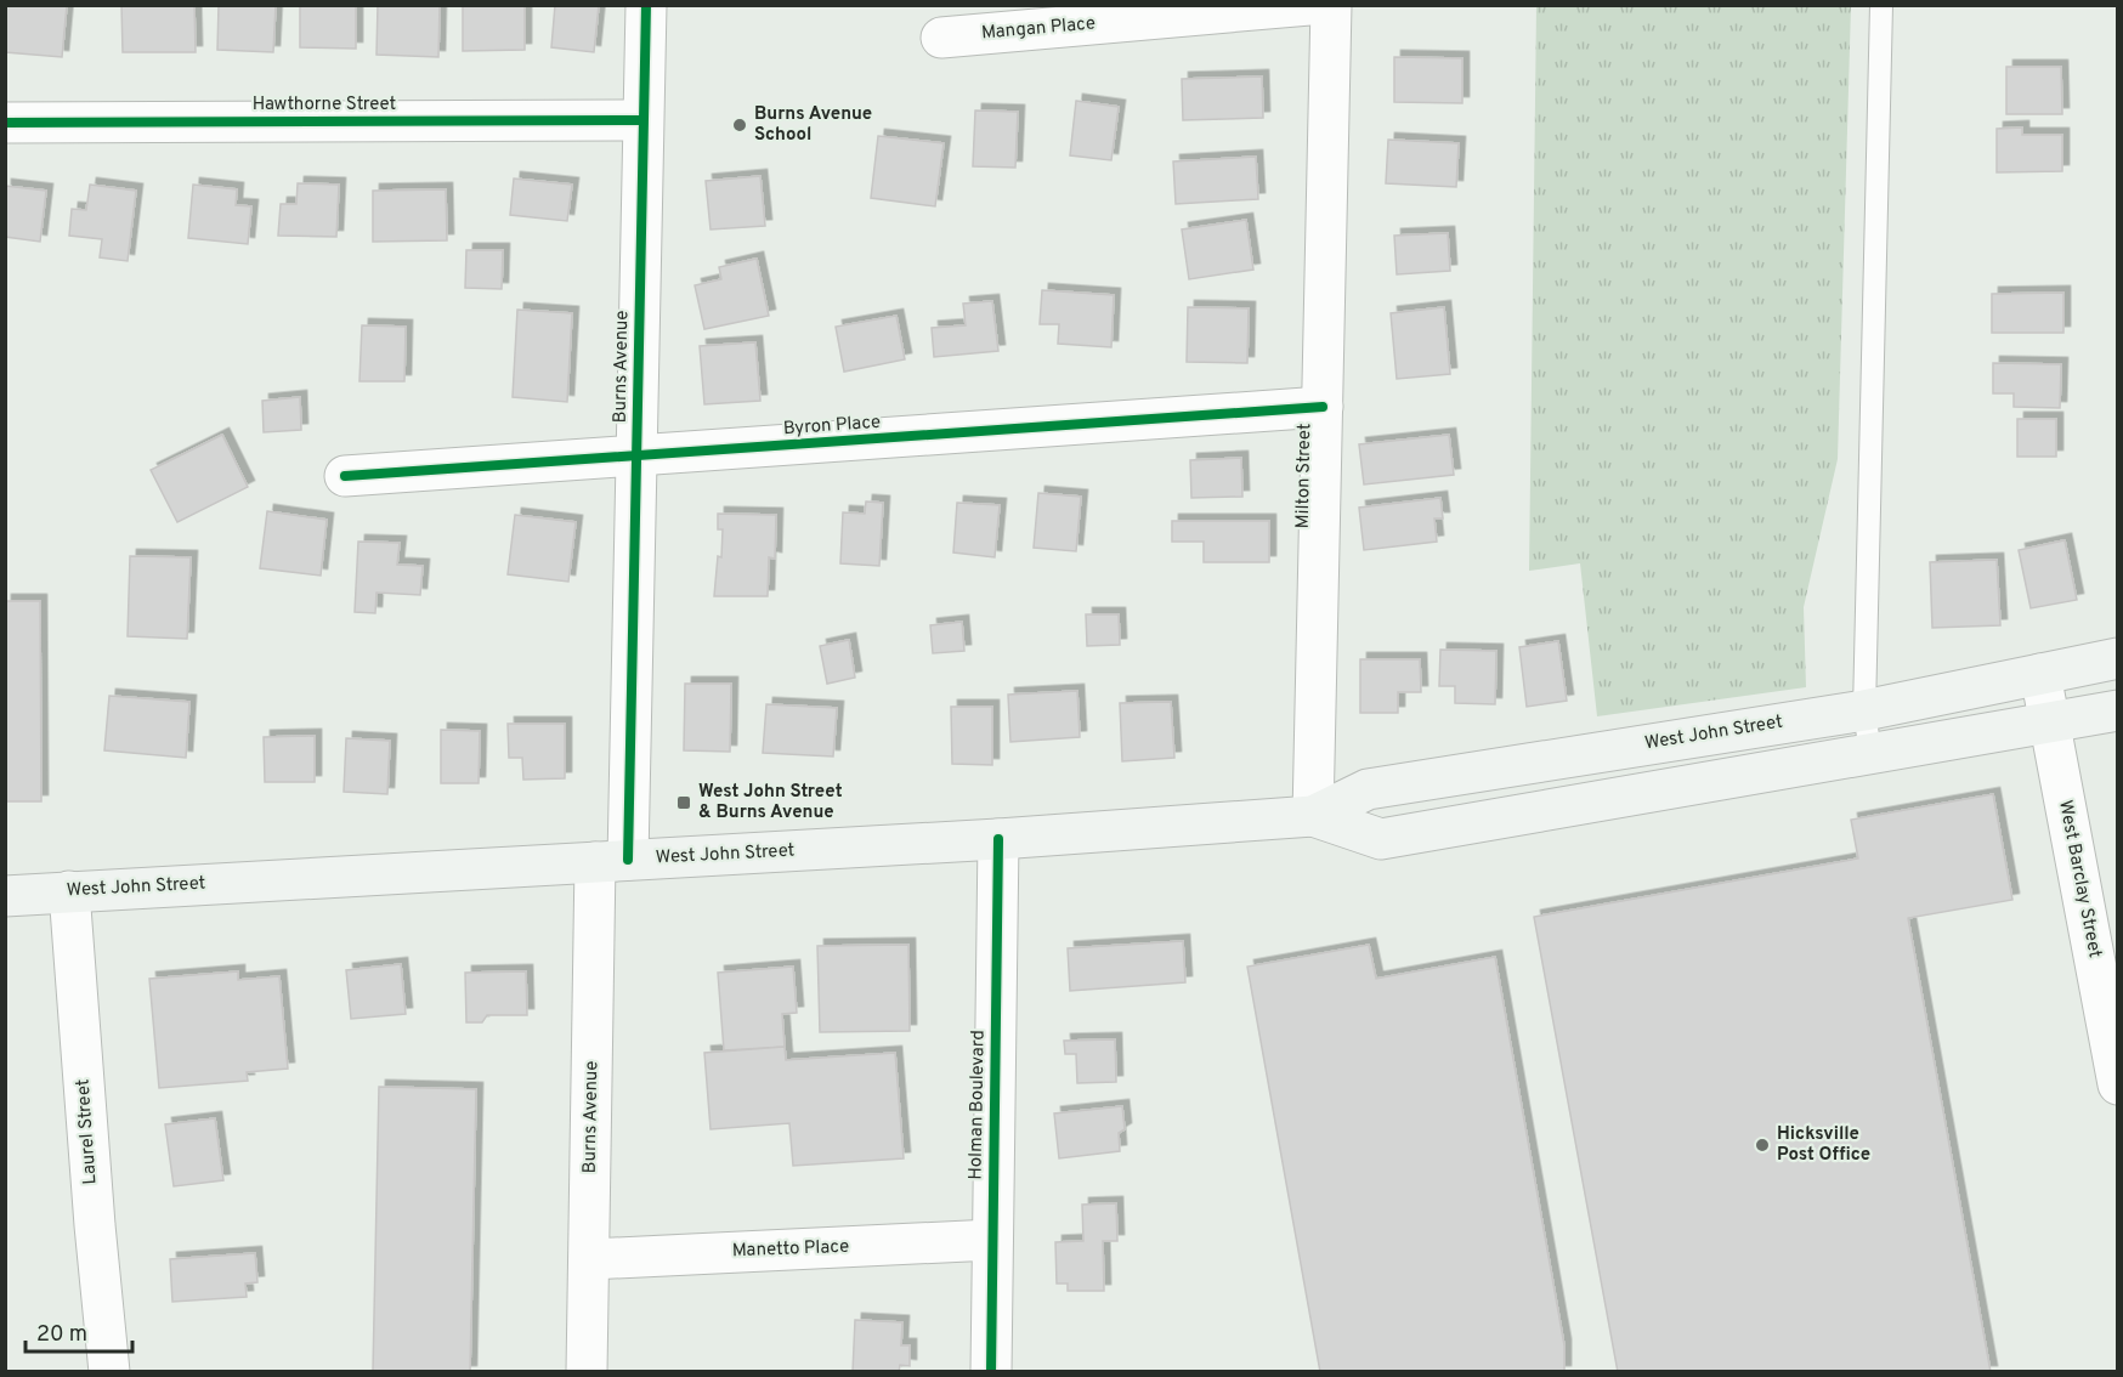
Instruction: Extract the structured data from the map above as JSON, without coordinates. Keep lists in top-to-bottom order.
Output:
{
  "streets": {
    "main road": ["West John Street"],
    "street": [
      "Mangan Place",
      "Hawthorne Street",
      "Burns Avenue",
      "Byron Place",
      "Milton Street",
      "West Barclay Street",
      "Holman Boulevard",
      "Laurel Street",
      "Manetto Place"
    ]
  },
  "crossings": [
    ["Hawthorne Street", "Burns Avenue"],
    ["Burns Avenue", "Byron Place"],
    ["Burns Avenue", "West John Street"],
    ["Burns Avenue", "Manetto Place"],
    ["Byron Place", "Milton Street"],
    ["Milton Street", "West John Street"],
    ["West John Street", "West Barclay Street"],
    ["West John Street", "Holman Boulevard"],
    ["West John Street", "Laurel Street"],
    ["Holman Boulevard", "Manetto Place"]
  ],
  "places": {
    "other": ["Burns Avenue School", "Hicksville Post Office"],
    "transit": ["West John Street & Burns Avenue"]
  },
  "scale_bar": "20 m"
}
